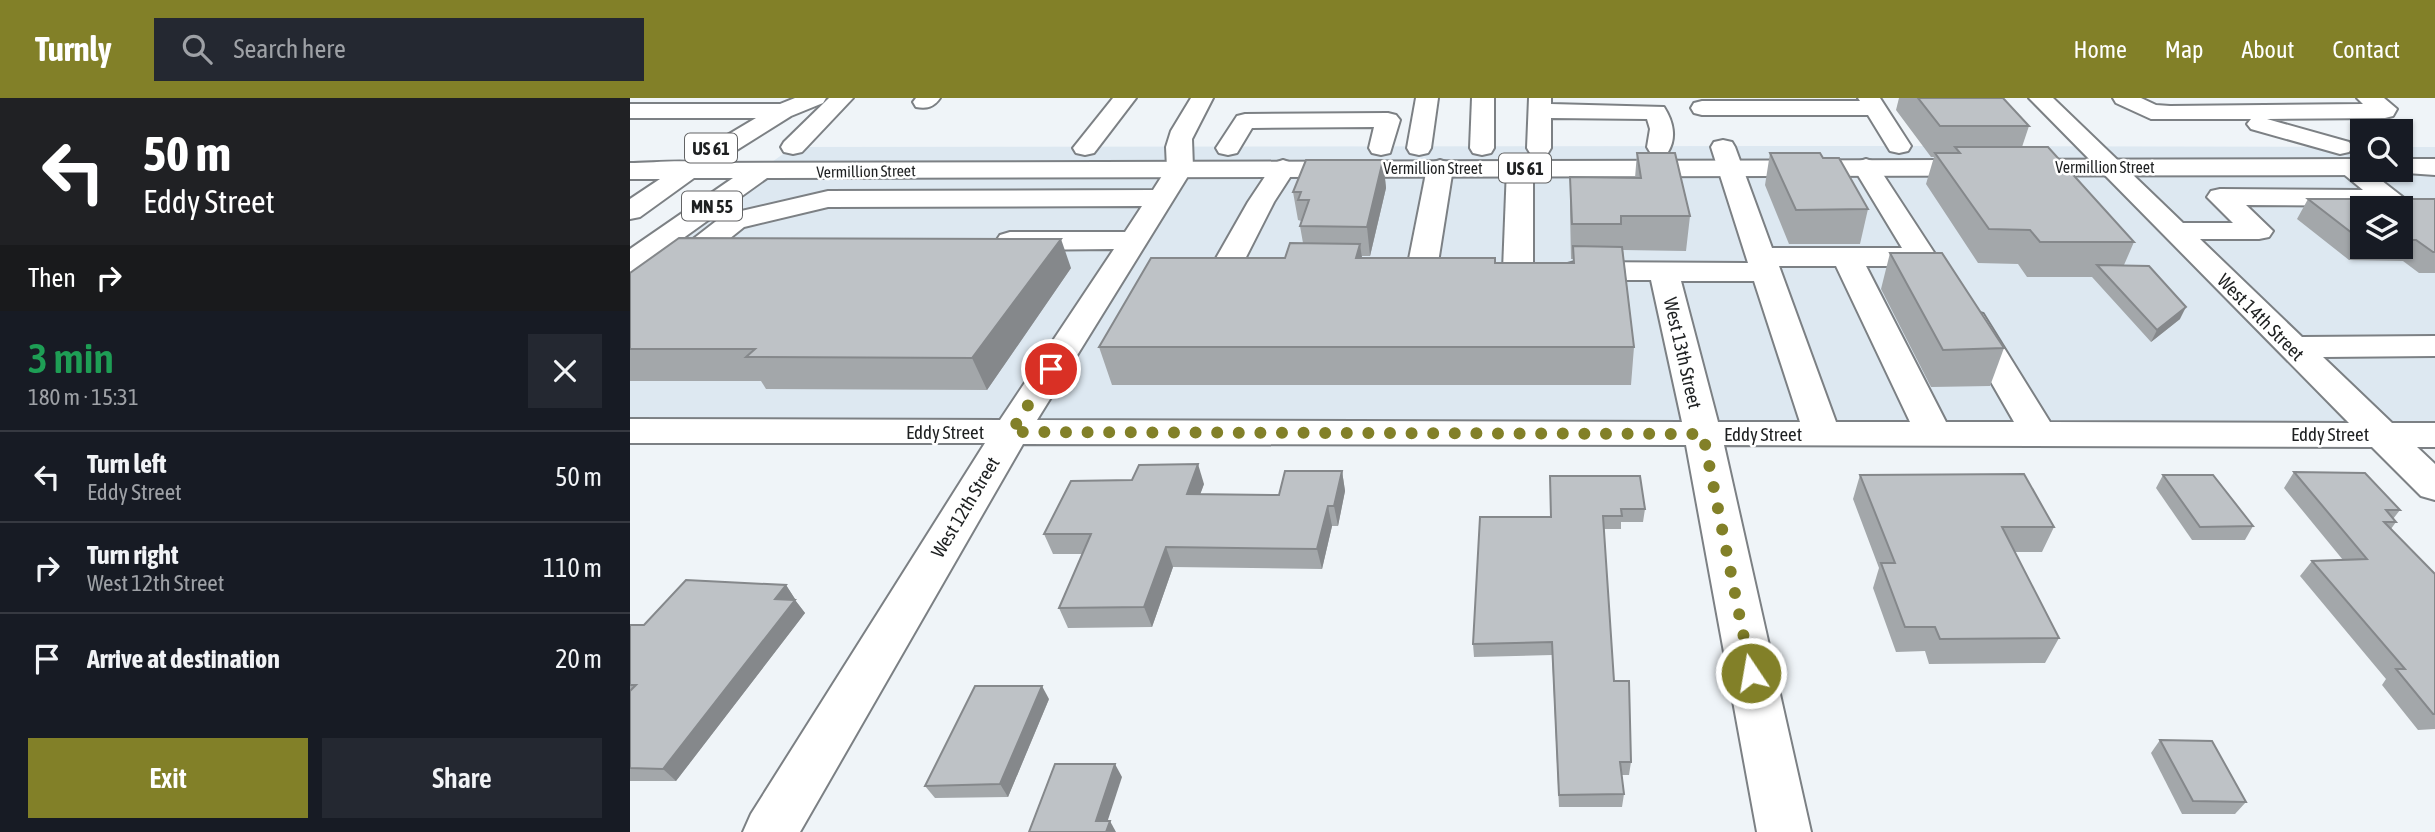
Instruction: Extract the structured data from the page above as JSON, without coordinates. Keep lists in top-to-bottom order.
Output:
{
  "streets": {
    "main road": [
      "US 61",
      "Vermillion Street",
      "MN 55",
      "West 14th Street",
      "West 13th Street",
      "Eddy Street",
      "West 12th Street"
    ]
  },
  "crossings": [
    ["Vermillion Street", "MN 55"],
    ["Vermillion Street", "West 14th Street"],
    ["Vermillion Street", "West 12th Street"],
    ["West 14th Street", "Eddy Street"],
    ["West 13th Street", "Eddy Street"],
    ["Eddy Street", "West 12th Street"]
  ],
  "page": {
    "header": "Turnly",
    "search": "Search here",
    "nav": [
      "Home",
      "Map",
      "About",
      "Contact"
    ],
    "turn": ["50 m", "Eddy Street"],
    "then": "Then",
    "heading": ["3 min", "180 m · 15:31"],
    "list": [
      {
        "name": "Turn left",
        "note": "Eddy Street",
        "value": "50 m"
      },
      {
        "name": "Turn right",
        "note": "West 12th Street",
        "value": "110 m"
      },
      {
        "name": "Arrive at destination",
        "value": "20 m"
      }
    ],
    "buttons": ["Exit", "Share"]
  }
}
